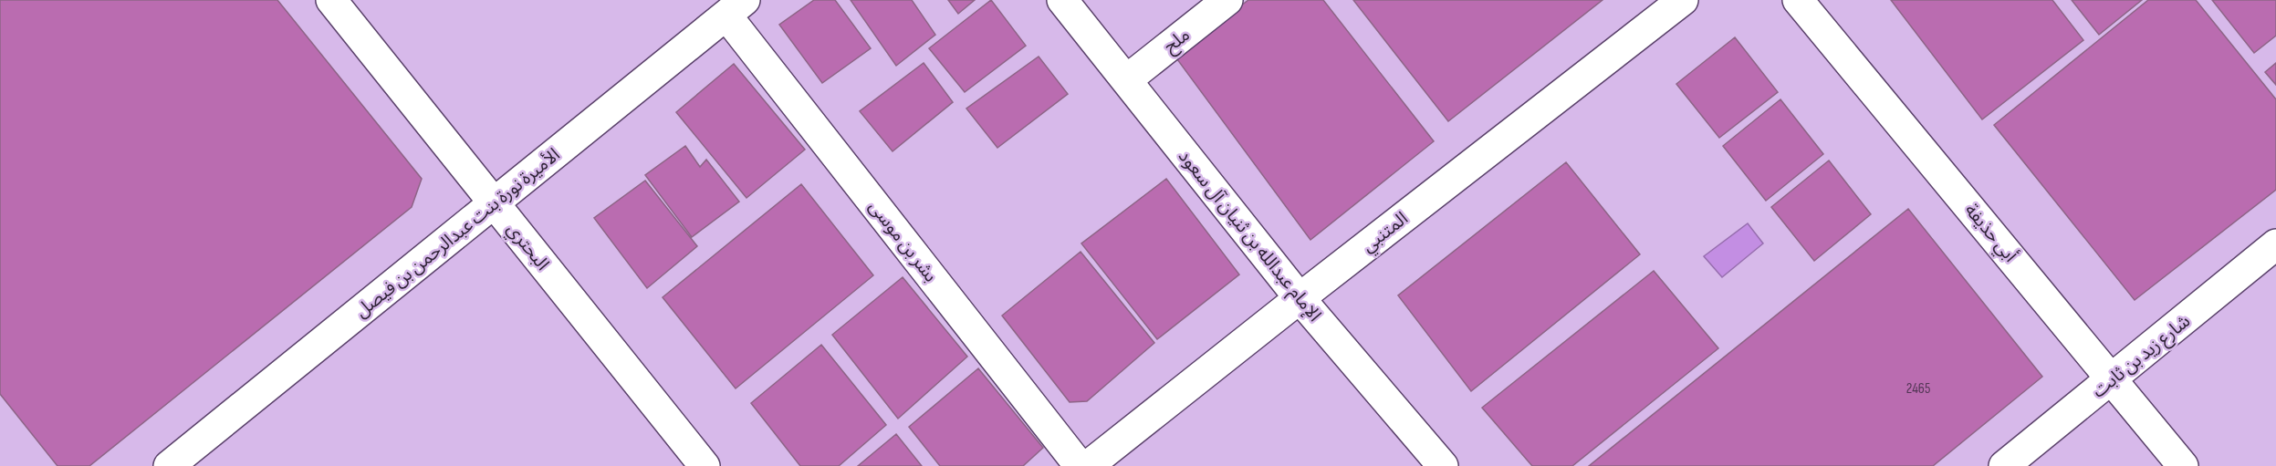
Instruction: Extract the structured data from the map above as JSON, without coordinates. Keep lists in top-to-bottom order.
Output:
{
  "streets": {
    "street": [
      "ملح",
      "المتنبي",
      "الأميرة نورة بنت عبدالرحمن بن فيصل",
      "أبي حذيفة",
      "الإمام عبدالله بن ثنيان آل سعود",
      "بشر بن موسى",
      "البحتري",
      "شارع زيد بن ثابت"
    ]
  },
  "crossings": [
    ["ملح", "الإمام عبدالله بن ثنيان آل سعود"],
    ["المتنبي", "الإمام عبدالله بن ثنيان آل سعود"],
    ["الأميرة نورة بنت عبدالرحمن بن فيصل", "بشر بن موسى"],
    ["الأميرة نورة بنت عبدالرحمن بن فيصل", "البحتري"],
    ["أبي حذيفة", "شارع زيد بن ثابت"]
  ],
  "house_numbers": ["2465"]
}
